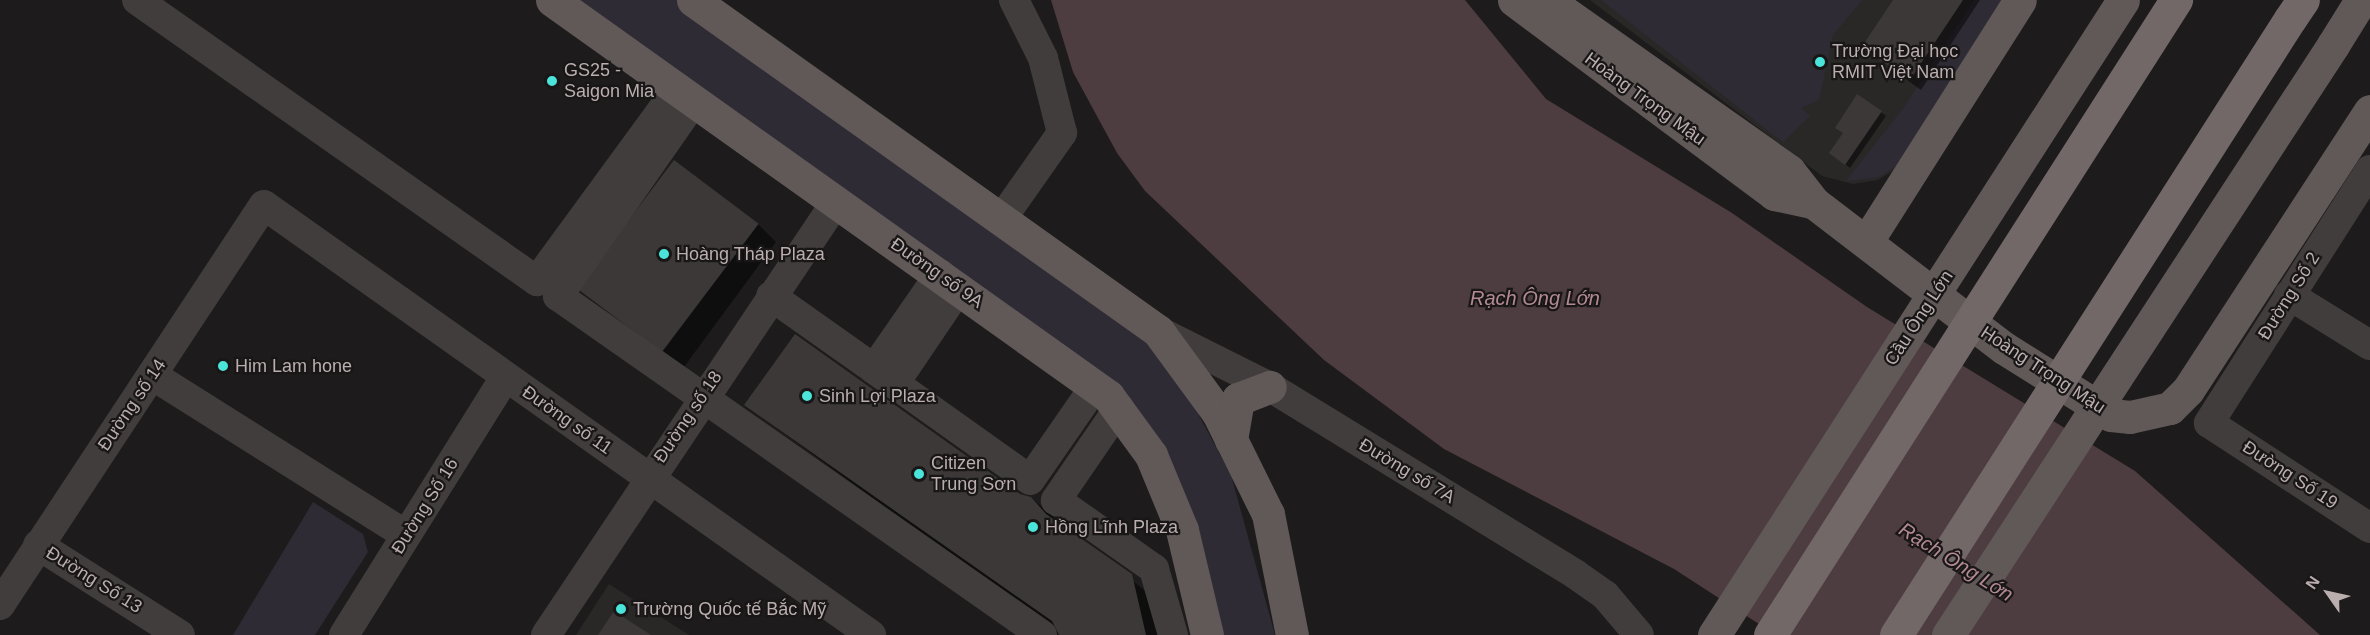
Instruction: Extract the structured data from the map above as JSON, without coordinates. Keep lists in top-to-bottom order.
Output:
{
  "streets": {
    "main road": ["Hoàng Trọng Mậu", "Đường số 9A", "Cầu Ông Lớn"],
    "street": [
      "Đường Số 2",
      "Đường số 14",
      "Đường số 18",
      "Đường số 11",
      "Đường số 7A",
      "Đường Số 19",
      "Đường Số 16",
      "Đường Số 13"
    ]
  },
  "crossings": [
    ["Đường số 9A", "Đường số 18"],
    ["Đường Số 2", "Đường Số 19"],
    ["Đường số 14", "Đường số 11"],
    ["Đường số 14", "Đường Số 13"],
    ["Đường số 18", "Đường số 11"],
    ["Đường số 11", "Đường Số 16"]
  ],
  "water": ["Rạch Ông Lớn"],
  "places": [
    "Trường Đại học RMIT Việt Nam",
    "GS25 - Saigon Mia",
    "Hoàng Tháp Plaza",
    "Him Lam hone",
    "Sinh Lợi Plaza",
    "Citizen Trung Sơn",
    "Hồng Lĩnh Plaza",
    "Trường Quốc tế Bắc Mỹ"
  ],
  "north": "top left"
}
